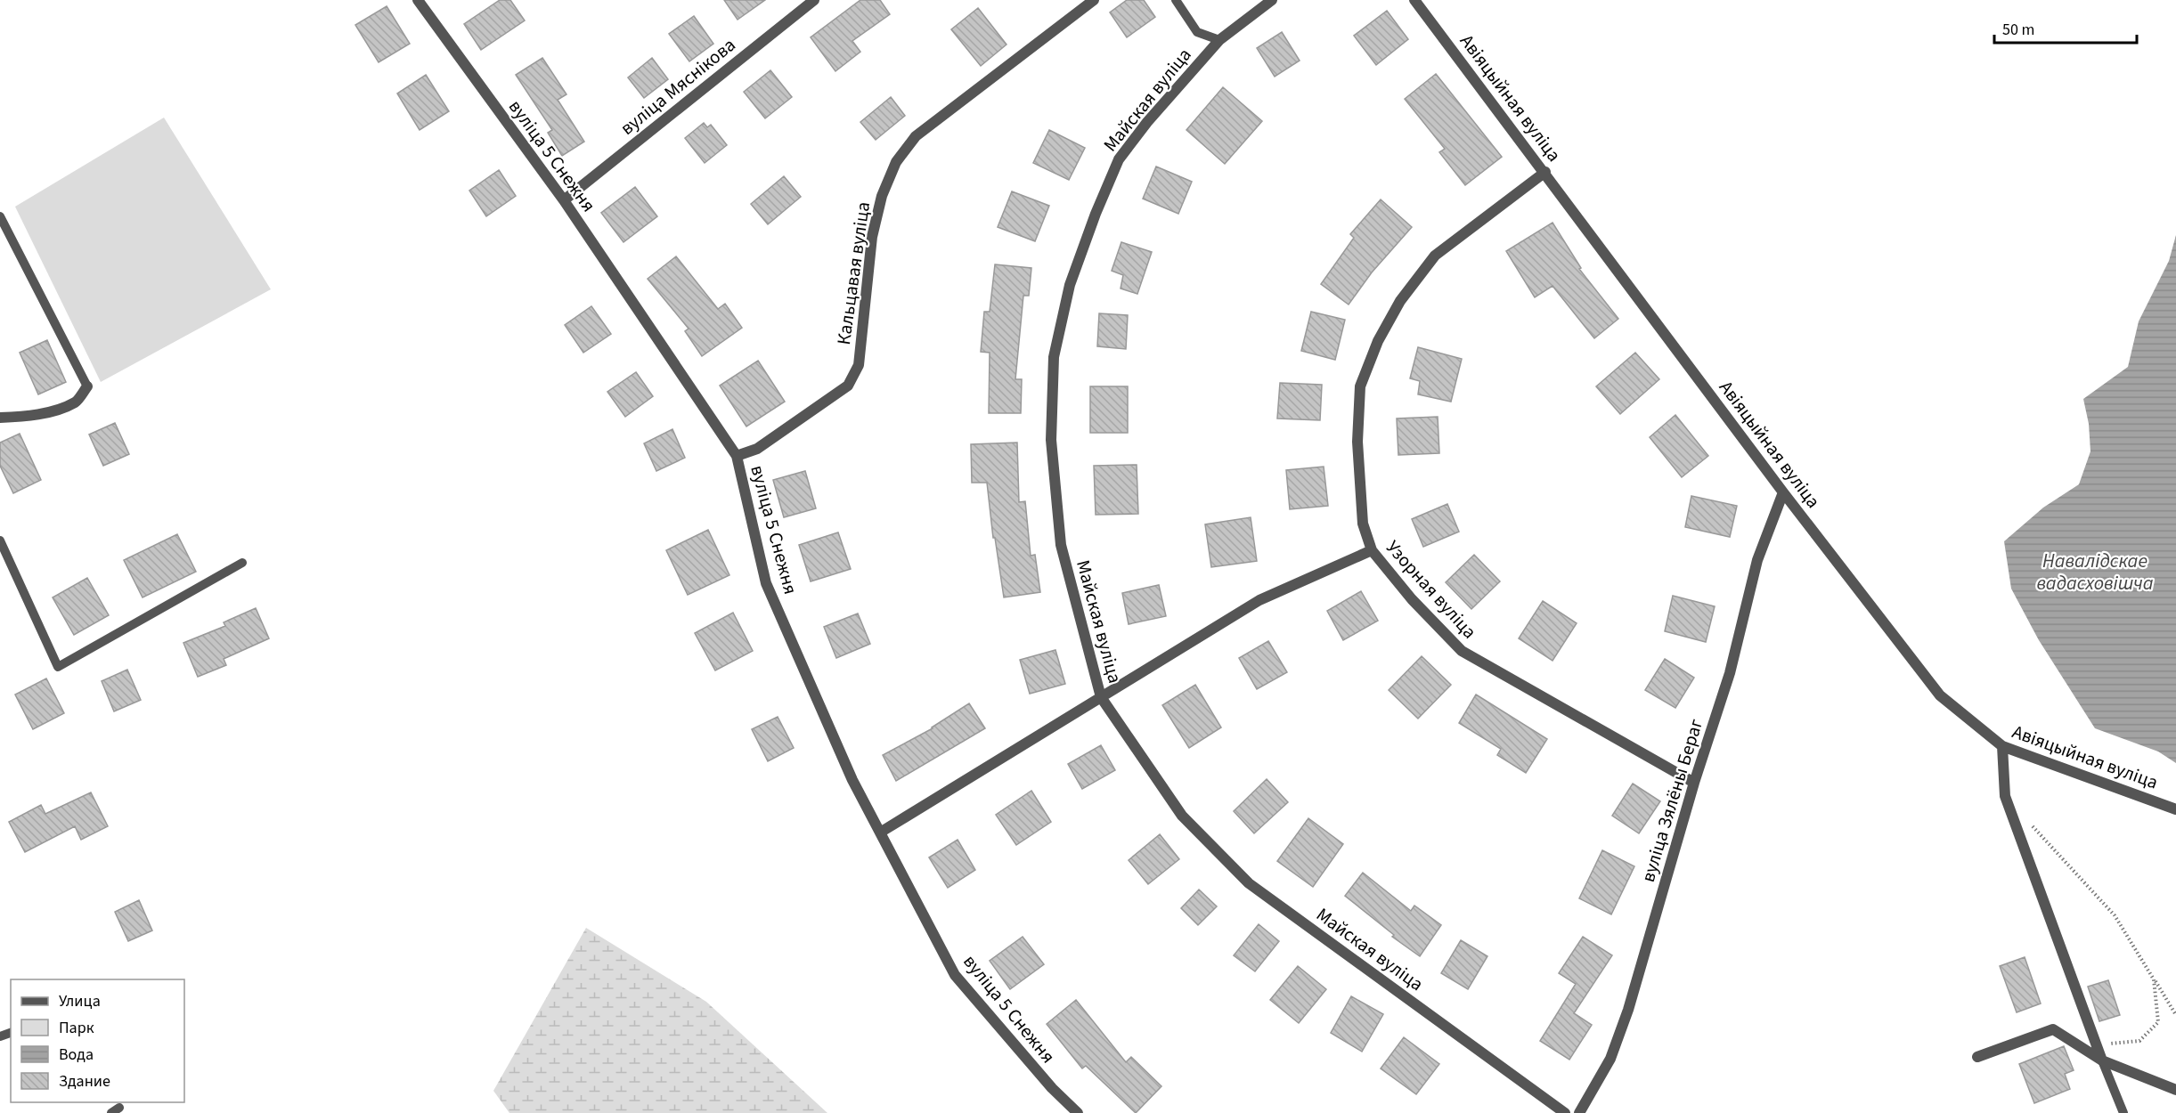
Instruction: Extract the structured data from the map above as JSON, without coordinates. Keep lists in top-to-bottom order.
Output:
{
  "streets": {
    "street": [
      "вуліца Мяснікова",
      "Авіяцыйная вуліца",
      "Майская вуліца",
      "вуліца 5 Снежня",
      "Кальцавая вуліца",
      "Узорная вуліца",
      "вуліца Зялёны Бераг"
    ]
  },
  "crossings": [
    ["вуліца Мяснікова", "вуліца 5 Снежня"],
    ["Авіяцыйная вуліца", "Узорная вуліца"],
    ["Авіяцыйная вуліца", "вуліца Зялёны Бераг"],
    ["вуліца 5 Снежня", "Кальцавая вуліца"],
    ["Узорная вуліца", "вуліца Зялёны Бераг"]
  ],
  "water": ["Навалідскае вадасховішча"],
  "legend": [
    "Улица",
    "Парк",
    "Вода",
    "Здание"
  ],
  "scale_bar": "50 m"
}
